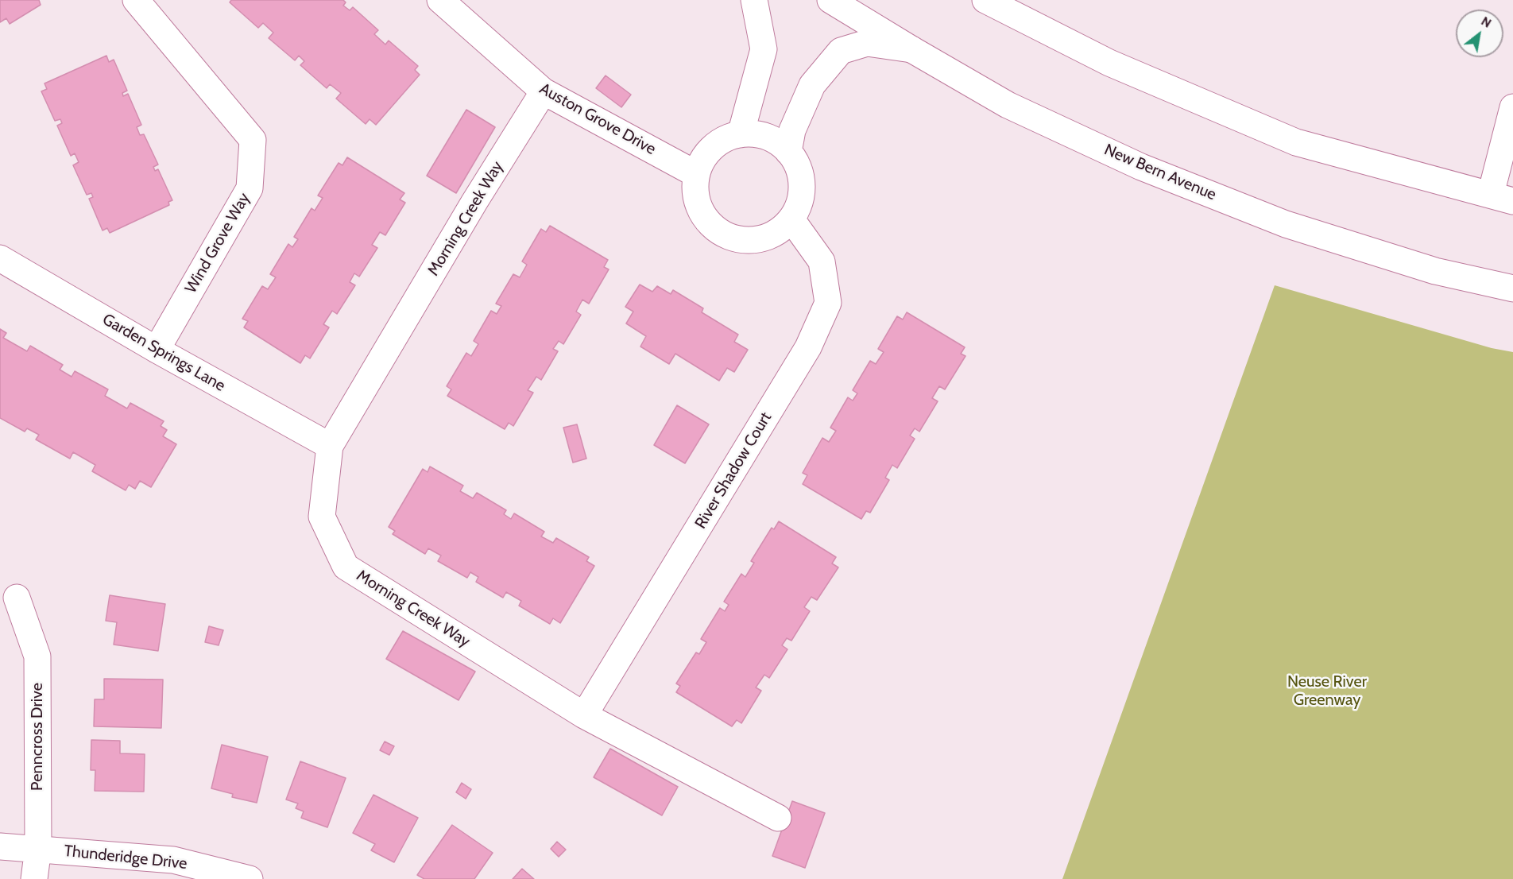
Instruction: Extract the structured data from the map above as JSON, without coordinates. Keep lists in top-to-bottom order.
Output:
{
  "streets": {
    "street": [
      "Auston Grove Drive",
      "New Bern Avenue",
      "Morning Creek Way",
      "Wind Grove Way",
      "Garden Springs Lane",
      "River Shadow Court",
      "Penncross Drive",
      "Thunderidge Drive"
    ]
  },
  "crossings": [
    ["Auston Grove Drive", "Morning Creek Way"],
    ["Auston Grove Drive", "River Shadow Court"],
    ["Morning Creek Way", "Garden Springs Lane"],
    ["Morning Creek Way", "River Shadow Court"],
    ["Wind Grove Way", "Garden Springs Lane"],
    ["Penncross Drive", "Thunderidge Drive"]
  ],
  "parks": ["Neuse River Greenway"],
  "north": "top right"
}
